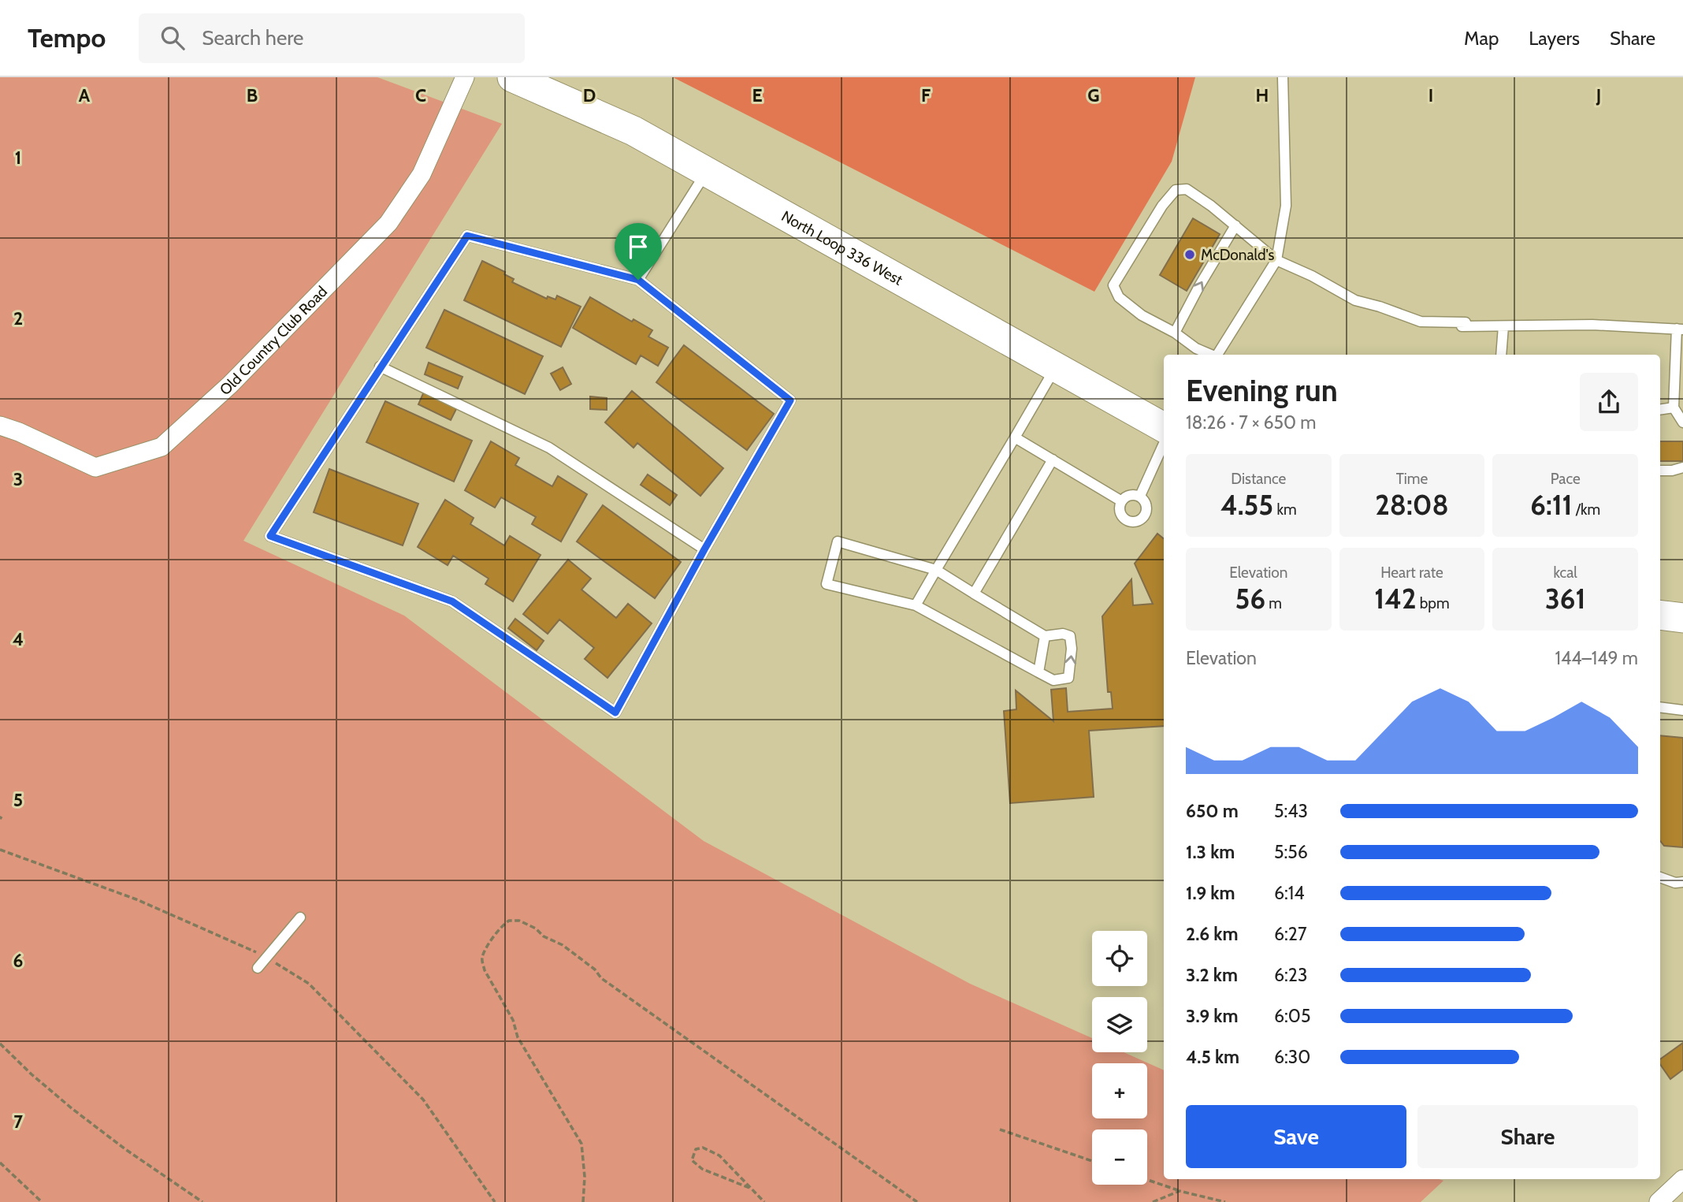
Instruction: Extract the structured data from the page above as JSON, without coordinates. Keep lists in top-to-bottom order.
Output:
{
  "streets": {
    "main road": ["North Loop 336 West"],
    "street": ["Old Country Club Road"]
  },
  "places": ["McDonald's"],
  "page": {
    "header": "Tempo",
    "search": "Search here",
    "nav": ["Map", "Layers", "Share"],
    "heading": ["Evening run", "18:26 · 7 × 650 m"],
    "stats": [
      ["Distance", "4.55 km"],
      ["Time", "28:08"],
      ["Pace", "6:11 /km"],
      ["Elevation", "56 m"],
      ["Heart rate", "142 bpm"],
      ["kcal", "361"]
    ],
    "chart": ["Elevation", "144–149 m"],
    "list": [
      {
        "name": "650 m",
        "note": "5:43"
      },
      {
        "name": "1.3 km",
        "note": "5:56"
      },
      {
        "name": "1.9 km",
        "note": "6:14"
      },
      {
        "name": "2.6 km",
        "note": "6:27"
      },
      {
        "name": "3.2 km",
        "note": "6:23"
      },
      {
        "name": "3.9 km",
        "note": "6:05"
      },
      {
        "name": "4.5 km",
        "note": "6:30"
      }
    ],
    "map_buttons": ["+", "−"],
    "buttons": ["Save", "Share"]
  },
  "grid": {
    "columns": [
      "A",
      "B",
      "C",
      "D",
      "E",
      "F",
      "G",
      "H",
      "I",
      "J"
    ],
    "rows": [
      "1",
      "2",
      "3",
      "4",
      "5",
      "6",
      "7"
    ]
  }
}
